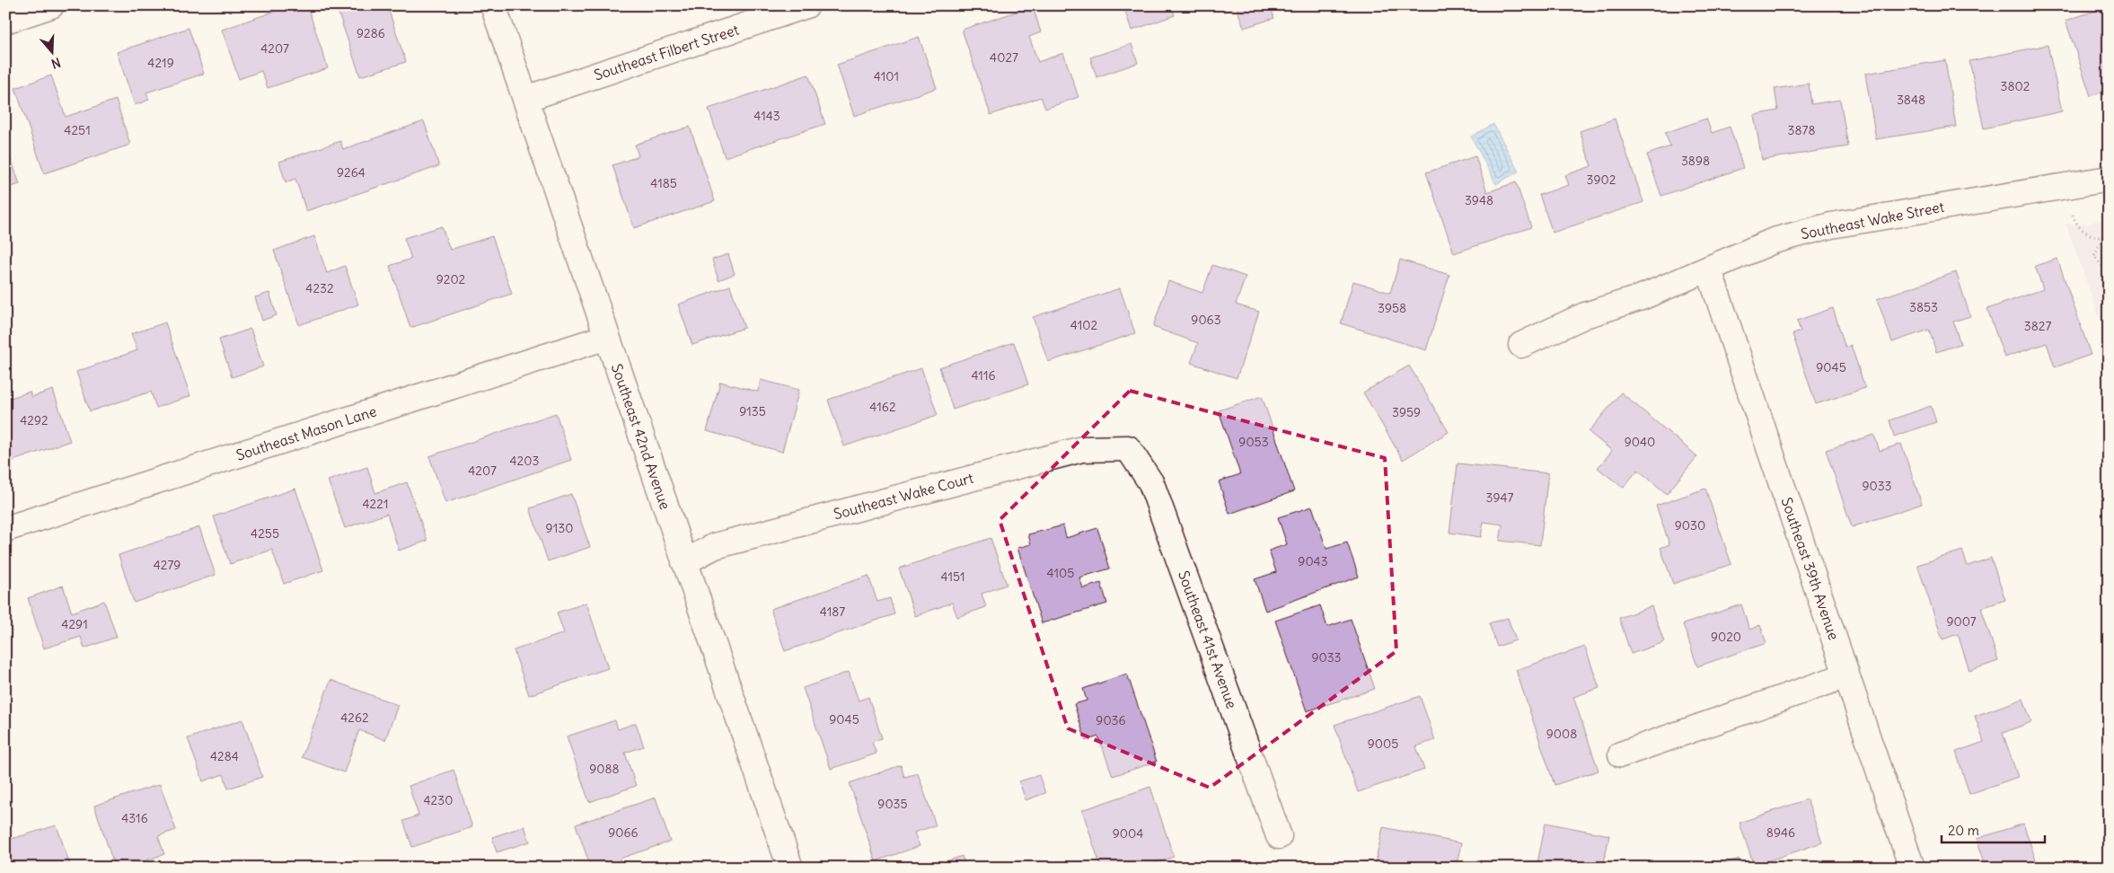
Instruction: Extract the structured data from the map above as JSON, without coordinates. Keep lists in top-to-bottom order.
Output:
{
  "streets": {
    "street": [
      "Southeast Filbert Street",
      "Southeast Wake Street",
      "Southeast Mason Lane",
      "Southeast 42nd Avenue",
      "Southeast Wake Court",
      "Southeast 39th Avenue",
      "Southeast 41st Avenue"
    ]
  },
  "crossings": [
    ["Southeast Filbert Street", "Southeast 42nd Avenue"],
    ["Southeast Wake Street", "Southeast 39th Avenue"],
    ["Southeast Mason Lane", "Southeast 42nd Avenue"],
    ["Southeast 42nd Avenue", "Southeast Wake Court"],
    ["Southeast Wake Court", "Southeast 41st Avenue"]
  ],
  "house_numbers": [
    "9286",
    "4207",
    "4027",
    "4219",
    "4101",
    "3802",
    "3848",
    "4143",
    "4251",
    "3878",
    "3898",
    "9264",
    "3902",
    "4185",
    "3948",
    "9202",
    "4232",
    "3853",
    "3958",
    "9063",
    "4102",
    "3827",
    "9045",
    "4116",
    "4162",
    "9135",
    "3959",
    "4292",
    "9053",
    "9040",
    "4203",
    "4207",
    "9033",
    "3947",
    "4221",
    "9030",
    "9130",
    "4255",
    "9043",
    "4279",
    "4105",
    "4151",
    "4187",
    "9007",
    "4291",
    "9020",
    "9033",
    "4262",
    "9045",
    "9036",
    "9008",
    "9005",
    "4284",
    "9088",
    "4230",
    "9035",
    "4316",
    "9066",
    "8946",
    "9004"
  ],
  "scale_bar": "20 m",
  "north": "bottom"
}
